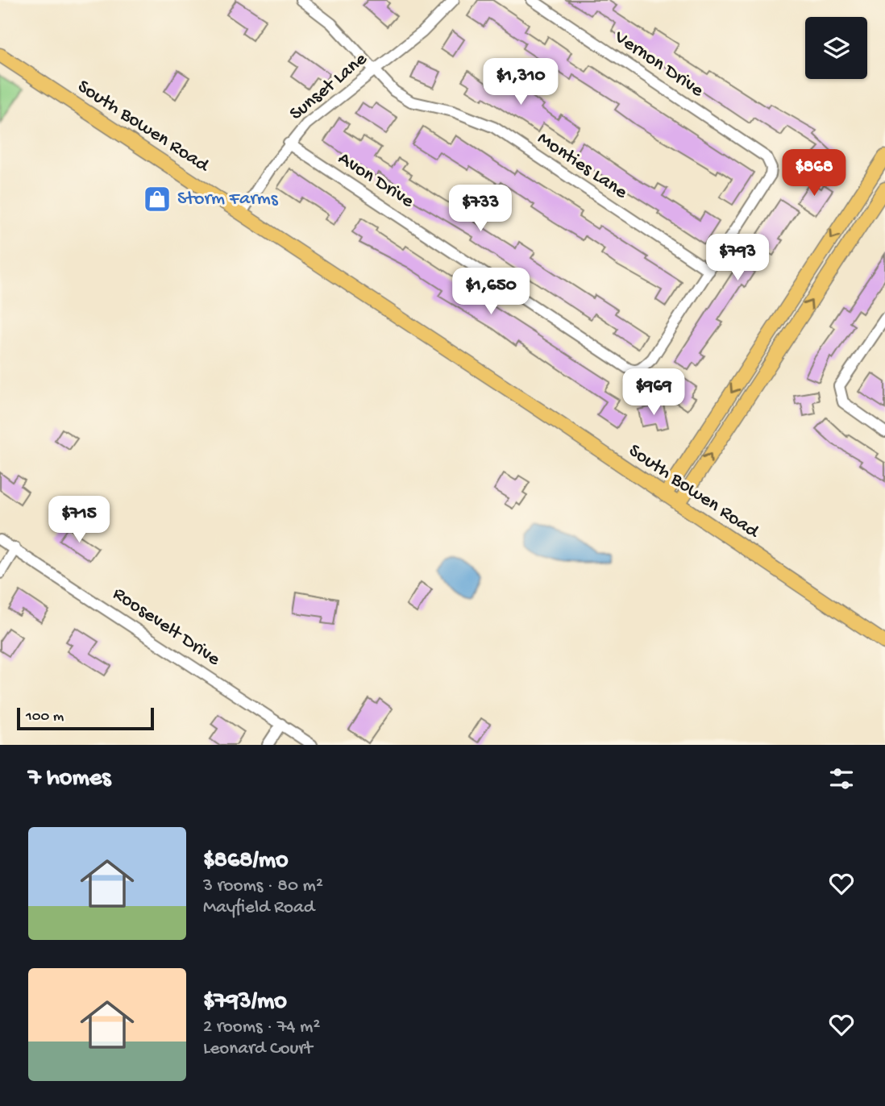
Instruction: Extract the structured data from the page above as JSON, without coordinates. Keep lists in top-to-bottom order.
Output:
{
  "streets": {
    "main road": ["South Bowen Road"],
    "street": [
      "Vernon Drive",
      "Sunset Lane",
      "Monties Lane",
      "Avon Drive",
      "Roosevelt Drive"
    ]
  },
  "crossings": [
    ["Vernon Drive", "Monties Lane"],
    ["Vernon Drive", "Avon Drive"],
    ["Sunset Lane", "South Bowen Road"],
    ["Sunset Lane", "Monties Lane"],
    ["Sunset Lane", "Avon Drive"],
    ["Monties Lane", "Avon Drive"]
  ],
  "places": {
    "shop": ["Storm Farms"]
  },
  "scale_bar": "100 m",
  "page": {
    "price": [
      "$1,310",
      "$868",
      "$733",
      "$793",
      "$1,650",
      "$969",
      "$715"
    ],
    "scale": "100 m",
    "heading": "7 homes",
    "list": [
      {
        "name": "$868/mo",
        "note": "3 rooms · 80 m² · Mayfield Road"
      },
      {
        "name": "$793/mo",
        "note": "2 rooms · 74 m² · Leonard Court"
      }
    ]
  }
}
